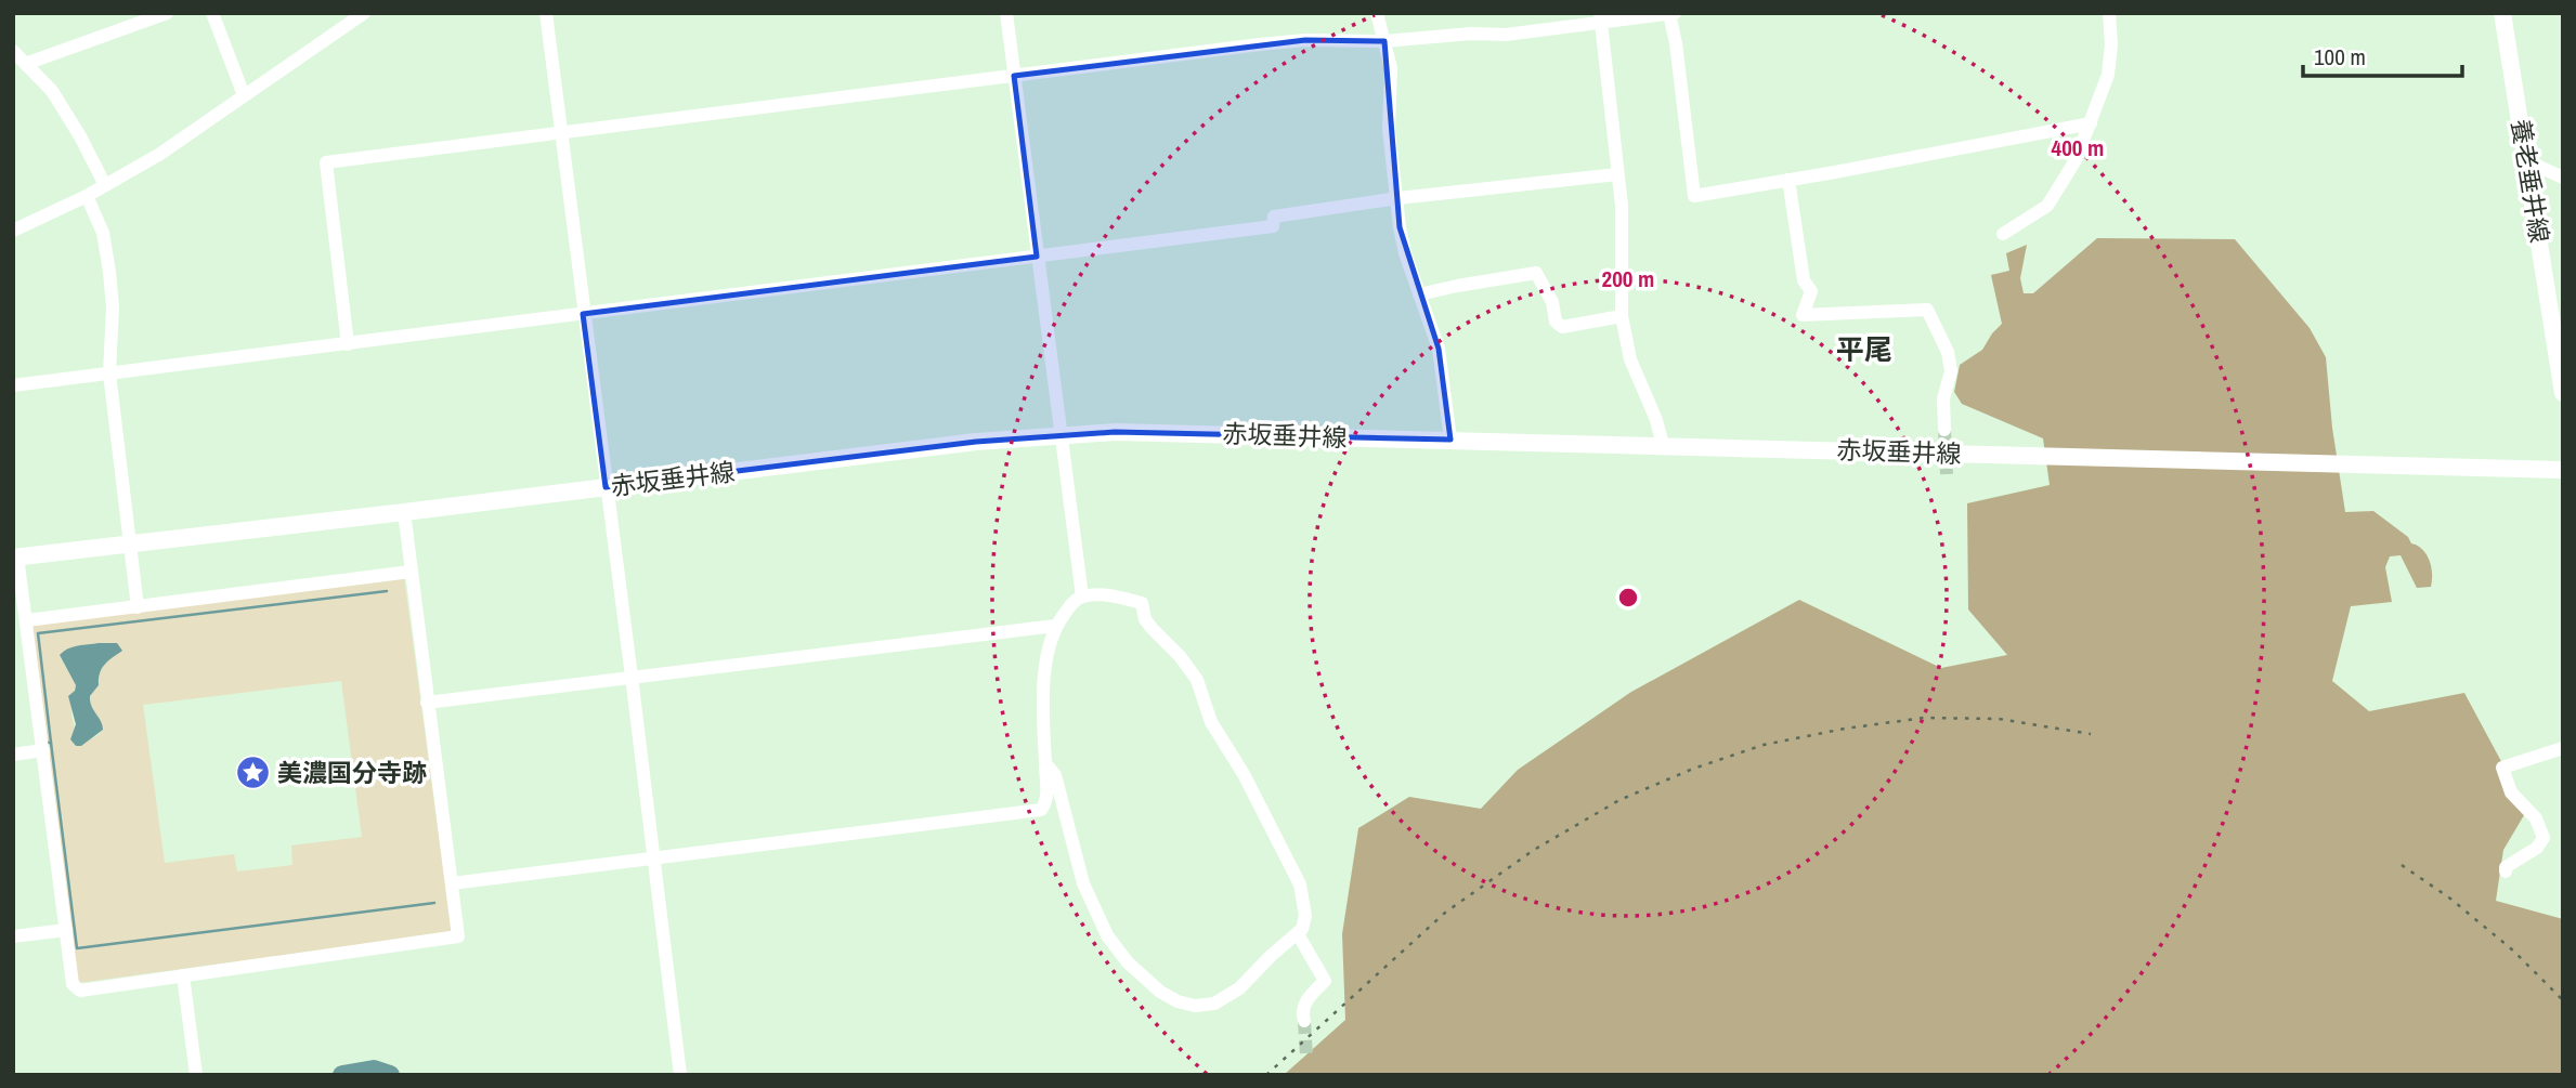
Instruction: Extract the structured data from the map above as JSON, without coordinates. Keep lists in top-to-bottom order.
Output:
{
  "streets": {
    "main road": ["養老垂井線", "赤坂垂井線"]
  },
  "districts": ["平尾"],
  "places": {
    "place": ["美濃国分寺跡"]
  },
  "scale_bar": "100 m",
  "rings": ["400 m", "200 m"]
}
